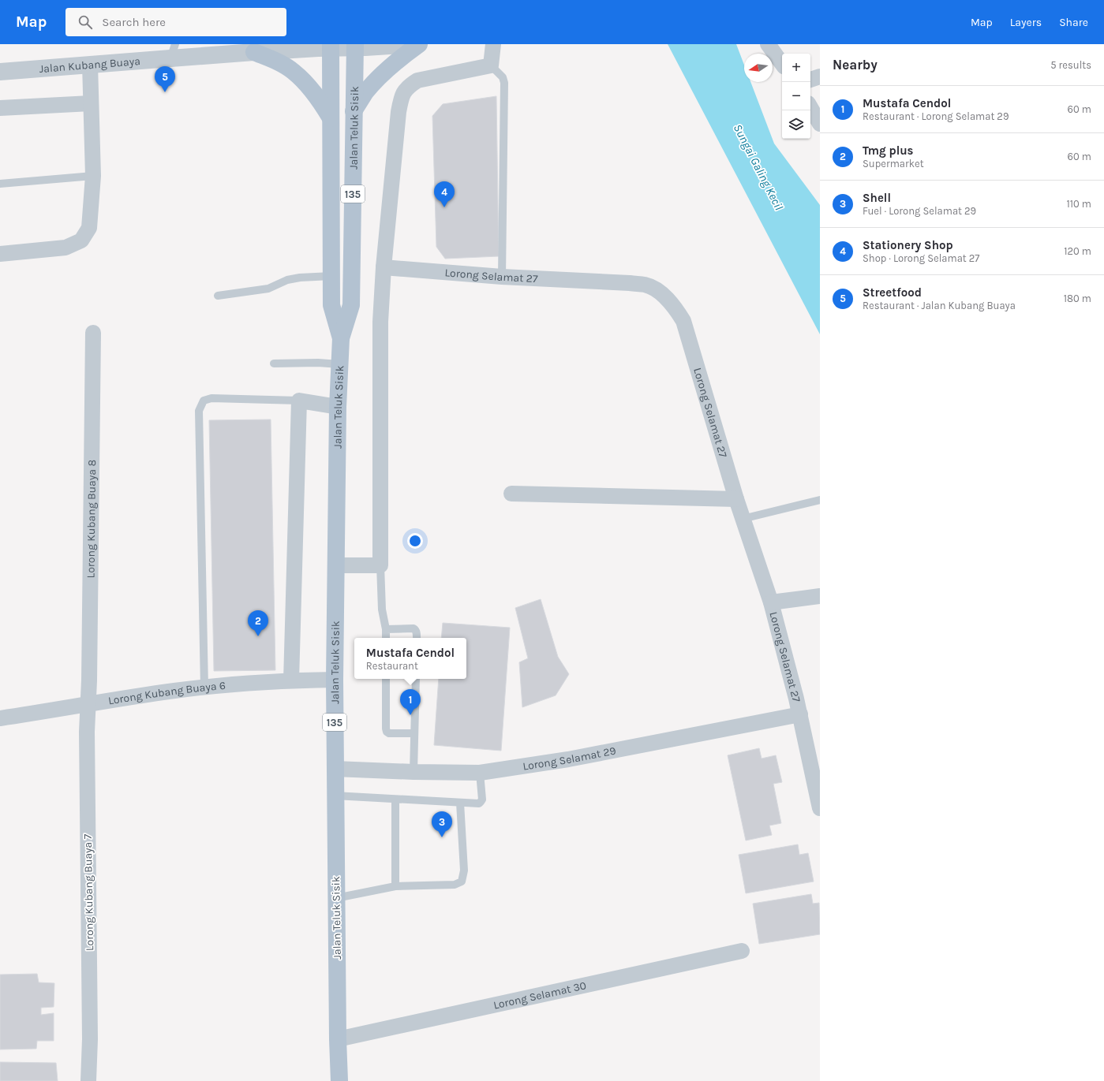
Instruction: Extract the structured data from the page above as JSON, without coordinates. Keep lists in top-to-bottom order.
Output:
{
  "streets": {
    "main road": ["Jalan Teluk Sisik", "135"],
    "street": [
      "Jalan Kubang Buaya",
      "Lorong Selamat 27",
      "Lorong Kubang Buaya 8",
      "Lorong Kubang Buaya 6",
      "Lorong Selamat 29",
      "Lorong Kubang Buaya 7",
      "Lorong Selamat 30"
    ]
  },
  "crossings": [
    ["Jalan Kubang Buaya", "Jalan Teluk Sisik"],
    ["Jalan Teluk Sisik", "Lorong Kubang Buaya 6"],
    ["Jalan Teluk Sisik", "Lorong Selamat 29"],
    ["Jalan Teluk Sisik", "Lorong Selamat 30"],
    ["Lorong Selamat 27", "Lorong Selamat 29"],
    ["Lorong Kubang Buaya 8", "Lorong Kubang Buaya 6"],
    ["Lorong Kubang Buaya 8", "Lorong Kubang Buaya 7"],
    ["Lorong Kubang Buaya 6", "Lorong Kubang Buaya 7"]
  ],
  "water": ["Sungai Galing Kecil"],
  "north": "left",
  "page": {
    "header": "Map",
    "search": "Search here",
    "nav": ["Map", "Layers", "Share"],
    "heading": ["Nearby", "5 results"],
    "map_buttons": ["+", "−"],
    "pins": [
      "5",
      "4",
      "2",
      "1",
      "3"
    ],
    "list": [
      {
        "mark": "1",
        "name": "Mustafa Cendol",
        "note": "Restaurant · Lorong Selamat 29",
        "value": "60 m"
      },
      {
        "mark": "2",
        "name": "Tmg plus",
        "note": "Supermarket",
        "value": "60 m"
      },
      {
        "mark": "3",
        "name": "Shell",
        "note": "Fuel · Lorong Selamat 29",
        "value": "110 m"
      },
      {
        "mark": "4",
        "name": "Stationery Shop",
        "note": "Shop · Lorong Selamat 27",
        "value": "120 m"
      },
      {
        "mark": "5",
        "name": "Streetfood",
        "note": "Restaurant · Jalan Kubang Buaya",
        "value": "180 m"
      }
    ],
    "popup": ["Mustafa Cendol", "Restaurant"]
  }
}
